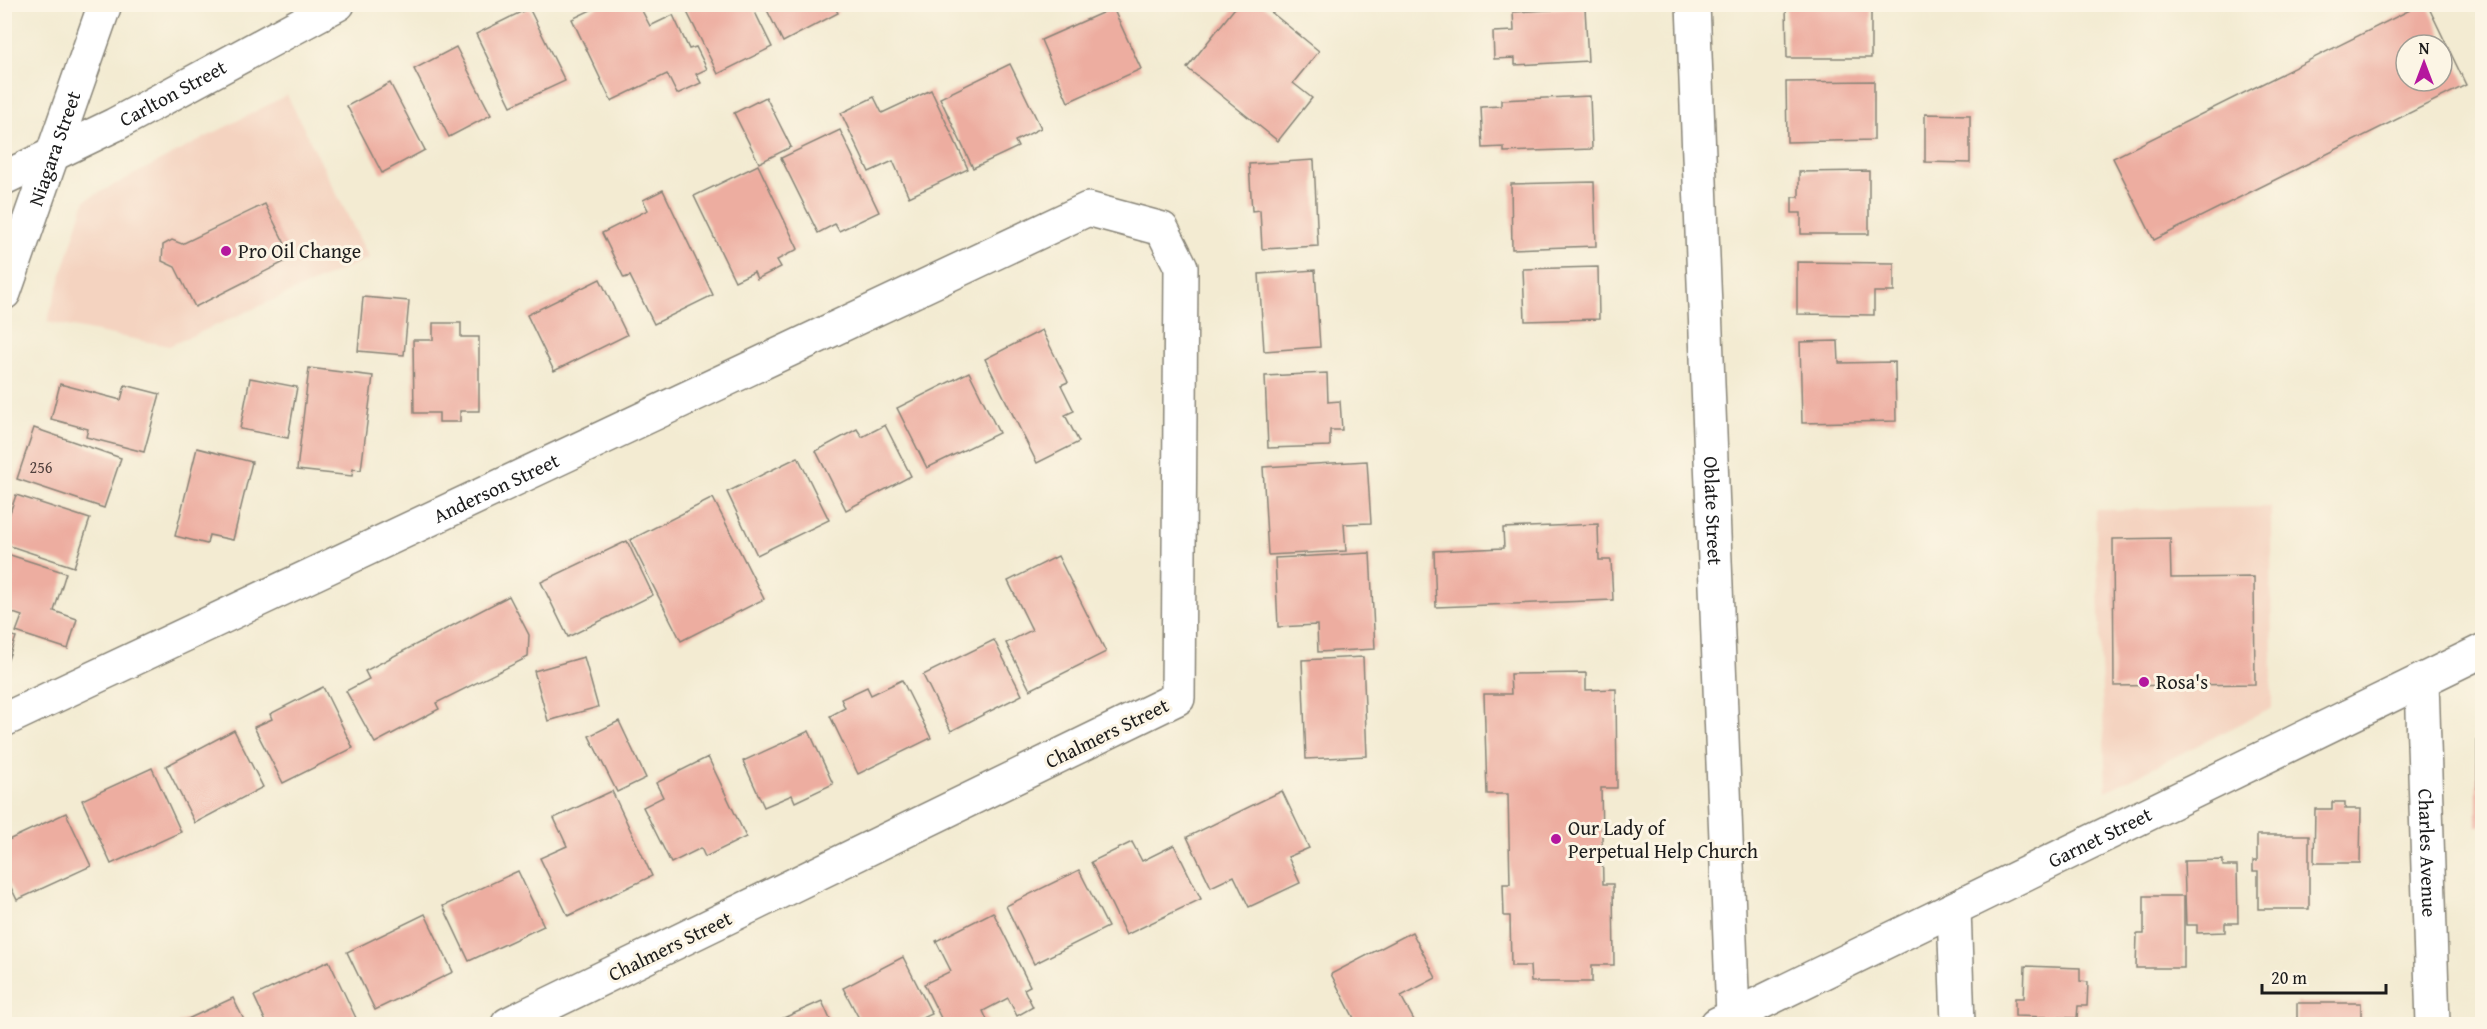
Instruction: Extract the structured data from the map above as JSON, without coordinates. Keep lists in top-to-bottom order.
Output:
{
  "streets": {
    "street": [
      "Carlton Street",
      "Niagara Street",
      "Anderson Street",
      "Oblate Street",
      "Chalmers Street",
      "Garnet Street",
      "Charles Avenue"
    ]
  },
  "crossings": [
    ["Carlton Street", "Niagara Street"],
    ["Anderson Street", "Chalmers Street"],
    ["Oblate Street", "Garnet Street"],
    ["Garnet Street", "Charles Avenue"]
  ],
  "places": ["Pro Oil Change", "Rosa's", "Our Lady of Perpetual Help Church"],
  "house_numbers": ["256"],
  "scale_bar": "20 m",
  "north": "top"
}
